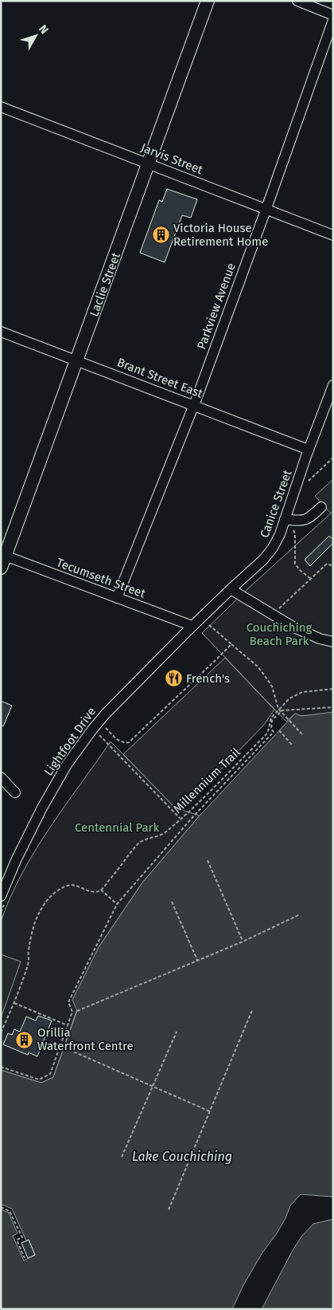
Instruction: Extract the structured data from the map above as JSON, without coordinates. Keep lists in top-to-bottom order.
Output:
{
  "streets": {
    "main road": ["Laclie Street"],
    "street": [
      "Jarvis Street",
      "Parkview Avenue",
      "Brant Street East",
      "Canice Street",
      "Tecumseth Street",
      "Lightfoot Drive"
    ],
    "path": ["Millennium Trail"]
  },
  "crossings": [
    ["Jarvis Street", "Laclie Street"],
    ["Jarvis Street", "Parkview Avenue"],
    ["Laclie Street", "Brant Street East"],
    ["Laclie Street", "Tecumseth Street"],
    ["Parkview Avenue", "Brant Street East"],
    ["Parkview Avenue", "Tecumseth Street"],
    ["Brant Street East", "Canice Street"],
    ["Canice Street", "Tecumseth Street"],
    ["Canice Street", "Lightfoot Drive"],
    ["Tecumseth Street", "Lightfoot Drive"]
  ],
  "water": ["Lake Couchiching"],
  "parks": ["Couchiching Beach Park", "Centennial Park"],
  "places": {
    "building": ["Victoria House Retirement Home", "Orillia Waterfront Centre"],
    "restaurant": ["French's"]
  },
  "north": "top right"
}
